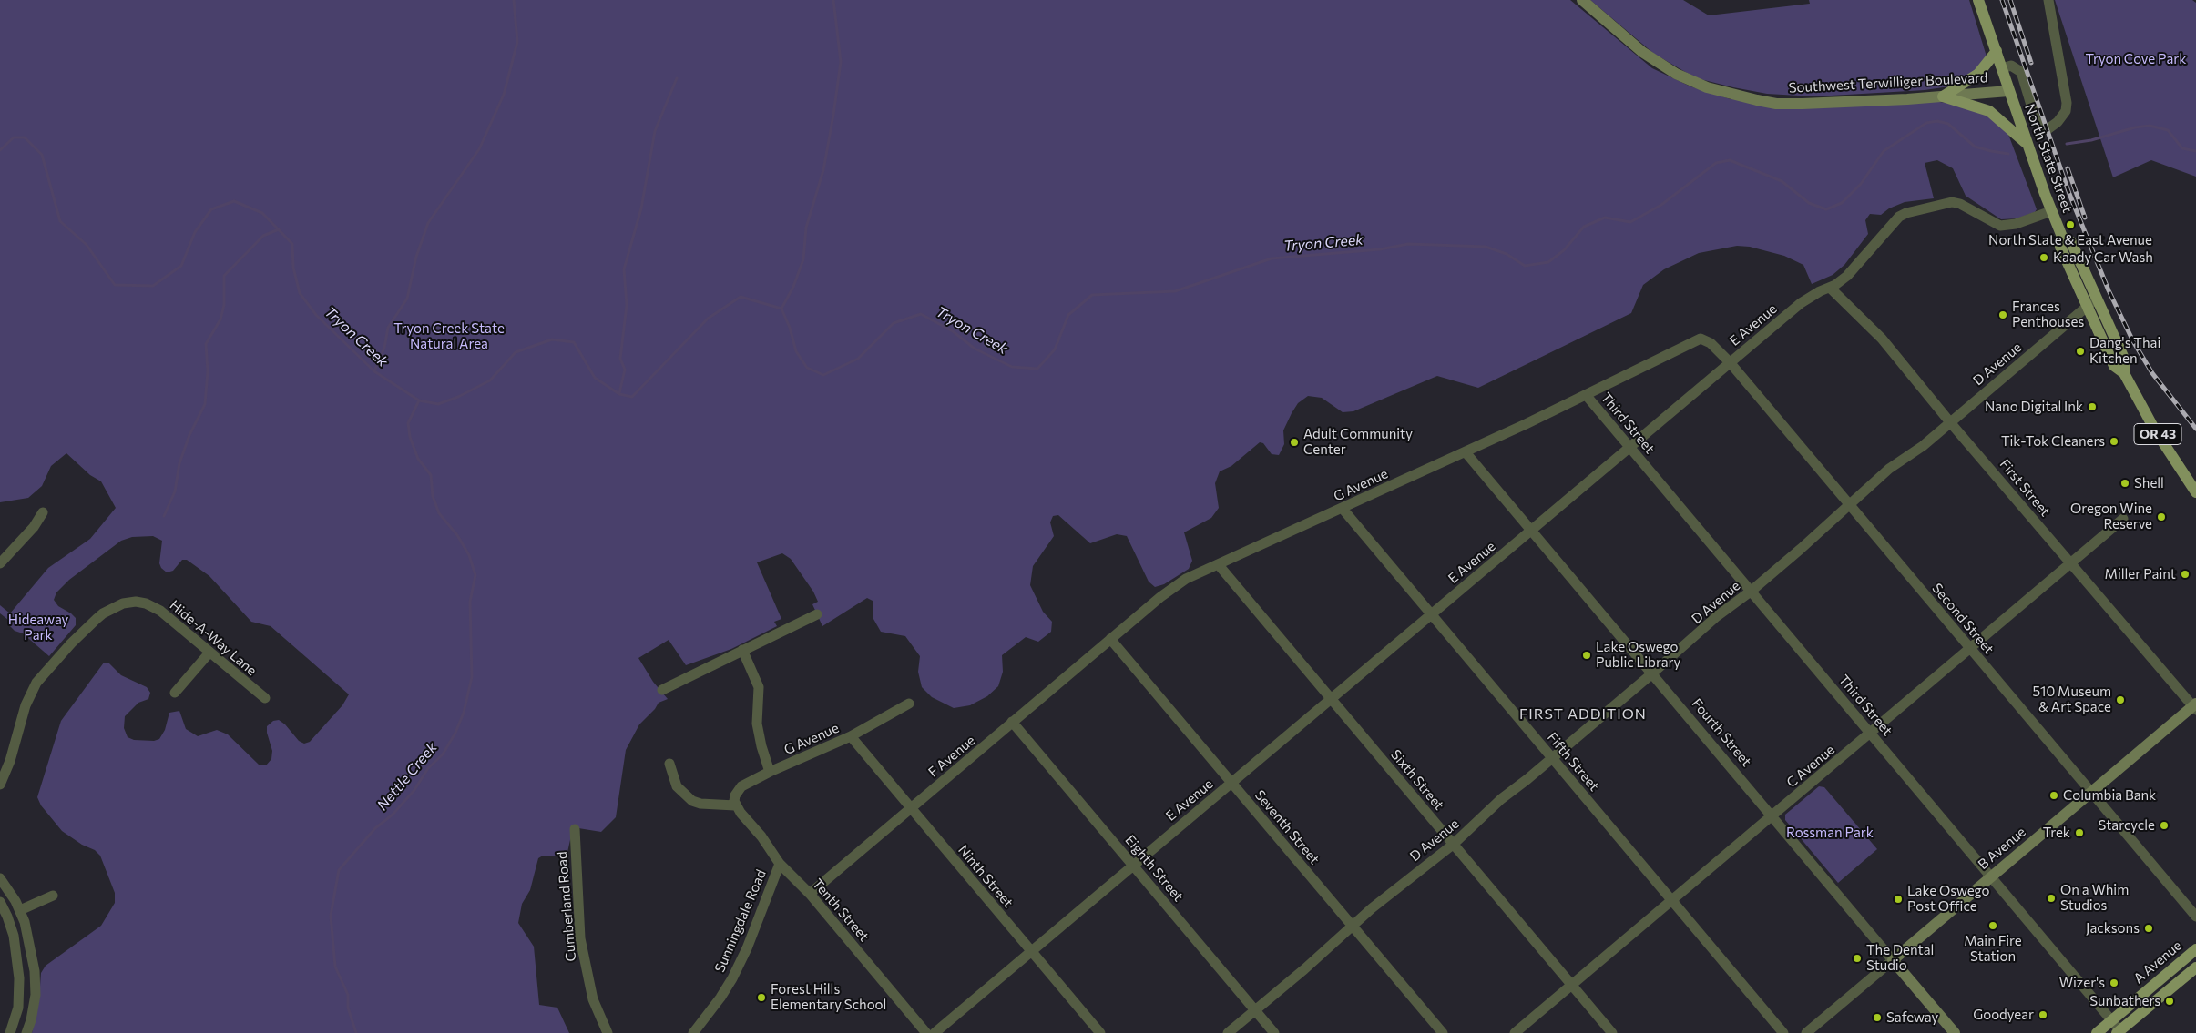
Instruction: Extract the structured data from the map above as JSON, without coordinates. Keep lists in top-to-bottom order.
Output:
{
  "streets": {
    "main road": ["North State Street", "OR 43", "A Avenue"],
    "street": [
      "Southwest Terwilliger Boulevard",
      "E Avenue",
      "D Avenue",
      "Third Street",
      "G Avenue",
      "First Street",
      "Second Street",
      "Hide-A-Way Lane",
      "Fourth Street",
      "F Avenue",
      "Fifth Street",
      "C Avenue",
      "Sixth Street",
      "Seventh Street",
      "B Avenue",
      "Eighth Street",
      "Ninth Street",
      "Cumberland Road",
      "Tenth Street",
      "Sunningdale Road"
    ]
  },
  "crossings": [
    ["Southwest Terwilliger Boulevard", "North State Street"],
    ["Southwest Terwilliger Boulevard", "OR 43"],
    ["North State Street", "E Avenue"],
    ["North State Street", "D Avenue"],
    ["North State Street", "OR 43"],
    ["E Avenue", "Third Street"],
    ["E Avenue", "First Street"],
    ["E Avenue", "Second Street"],
    ["E Avenue", "Fourth Street"],
    ["E Avenue", "Fifth Street"],
    ["E Avenue", "Sixth Street"],
    ["E Avenue", "Seventh Street"],
    ["E Avenue", "Eighth Street"],
    ["E Avenue", "Ninth Street"],
    ["D Avenue", "Third Street"],
    ["D Avenue", "First Street"],
    ["D Avenue", "Second Street"],
    ["D Avenue", "Fourth Street"],
    ["D Avenue", "Fifth Street"],
    ["D Avenue", "Sixth Street"],
    ["D Avenue", "Seventh Street"],
    ["D Avenue", "Eighth Street"],
    ["Third Street", "G Avenue"],
    ["Third Street", "C Avenue"],
    ["Third Street", "B Avenue"],
    ["Third Street", "A Avenue"],
    ["G Avenue", "Second Street"],
    ["G Avenue", "Fourth Street"],
    ["G Avenue", "F Avenue"],
    ["G Avenue", "Fifth Street"],
    ["G Avenue", "Sixth Street"],
    ["G Avenue", "Seventh Street"],
    ["G Avenue", "Ninth Street"],
    ["G Avenue", "Tenth Street"],
    ["First Street", "C Avenue"],
    ["First Street", "B Avenue"],
    ["Second Street", "C Avenue"],
    ["Second Street", "B Avenue"],
    ["Fourth Street", "C Avenue"],
    ["Fourth Street", "B Avenue"],
    ["F Avenue", "Seventh Street"],
    ["F Avenue", "Eighth Street"],
    ["F Avenue", "Ninth Street"],
    ["F Avenue", "Tenth Street"],
    ["Fifth Street", "C Avenue"],
    ["C Avenue", "Sixth Street"],
    ["Tenth Street", "Sunningdale Road"]
  ],
  "districts": ["FIRST ADDITION"],
  "water": ["Tryon Creek", "Nettle Creek"],
  "parks": [
    "Tryon Cove Park",
    "Tryon Creek State Natural Area",
    "Hideaway Park",
    "Rossman Park"
  ],
  "places": [
    "North State & East Avenue",
    "Kaady Car Wash",
    "Frances Penthouses",
    "Dang's Thai Kitchen",
    "Nano Digital Ink",
    "Tik-Tok Cleaners",
    "Adult Community Center",
    "Shell",
    "Oregon Wine Reserve",
    "Miller Paint",
    "Lake Oswego Public Library",
    "510 Museum & Art Space",
    "Columbia Bank",
    "Starcycle",
    "Trek",
    "On a Whim Studios",
    "Lake Oswego Post Office",
    "Main Fire Station",
    "Jacksons",
    "The Dental Studio",
    "Wizer's",
    "Forest Hills Elementary School",
    "Sunbathers",
    "Goodyear",
    "Safeway"
  ]
}
